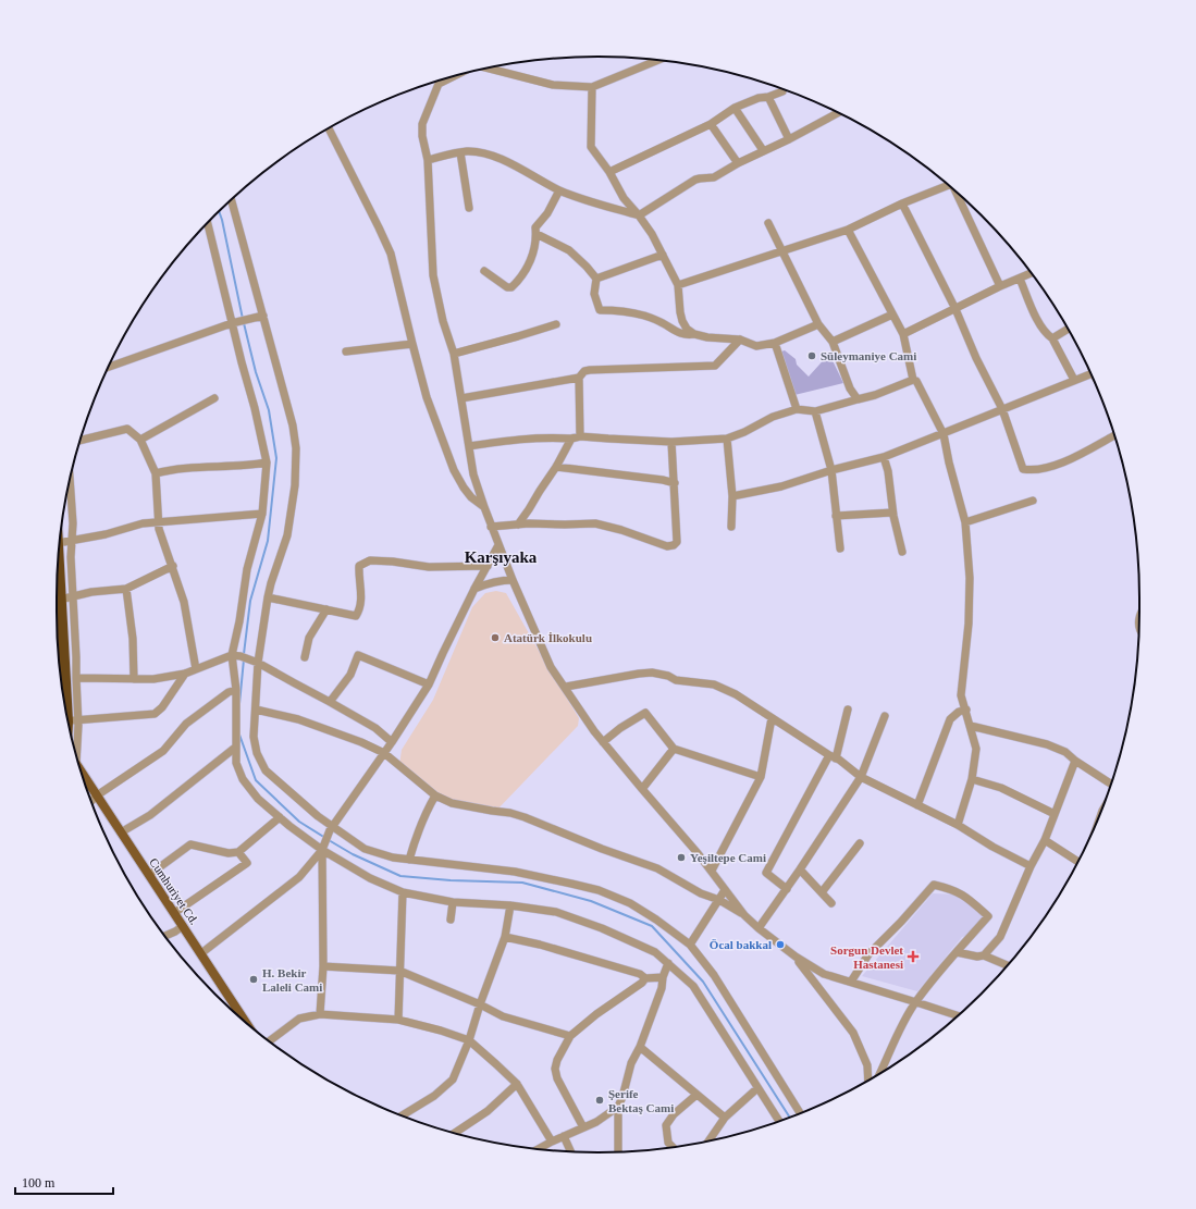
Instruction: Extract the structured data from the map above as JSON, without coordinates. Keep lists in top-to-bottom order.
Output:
{
  "streets": {
    "main road": ["Cumhuriyet Cd."]
  },
  "districts": ["Karşıyaka"],
  "places": {
    "other": [
      "Süleymaniye Cami",
      "Atatürk İlkokulu",
      "Yeşiltepe Cami",
      "Öcal bakkal",
      "H. Bekir Laleli Cami",
      "Şerife Bektaş Cami"
    ],
    "health": ["Sorgun Devlet Hastanesi"]
  },
  "scale_bar": "100 m"
}
